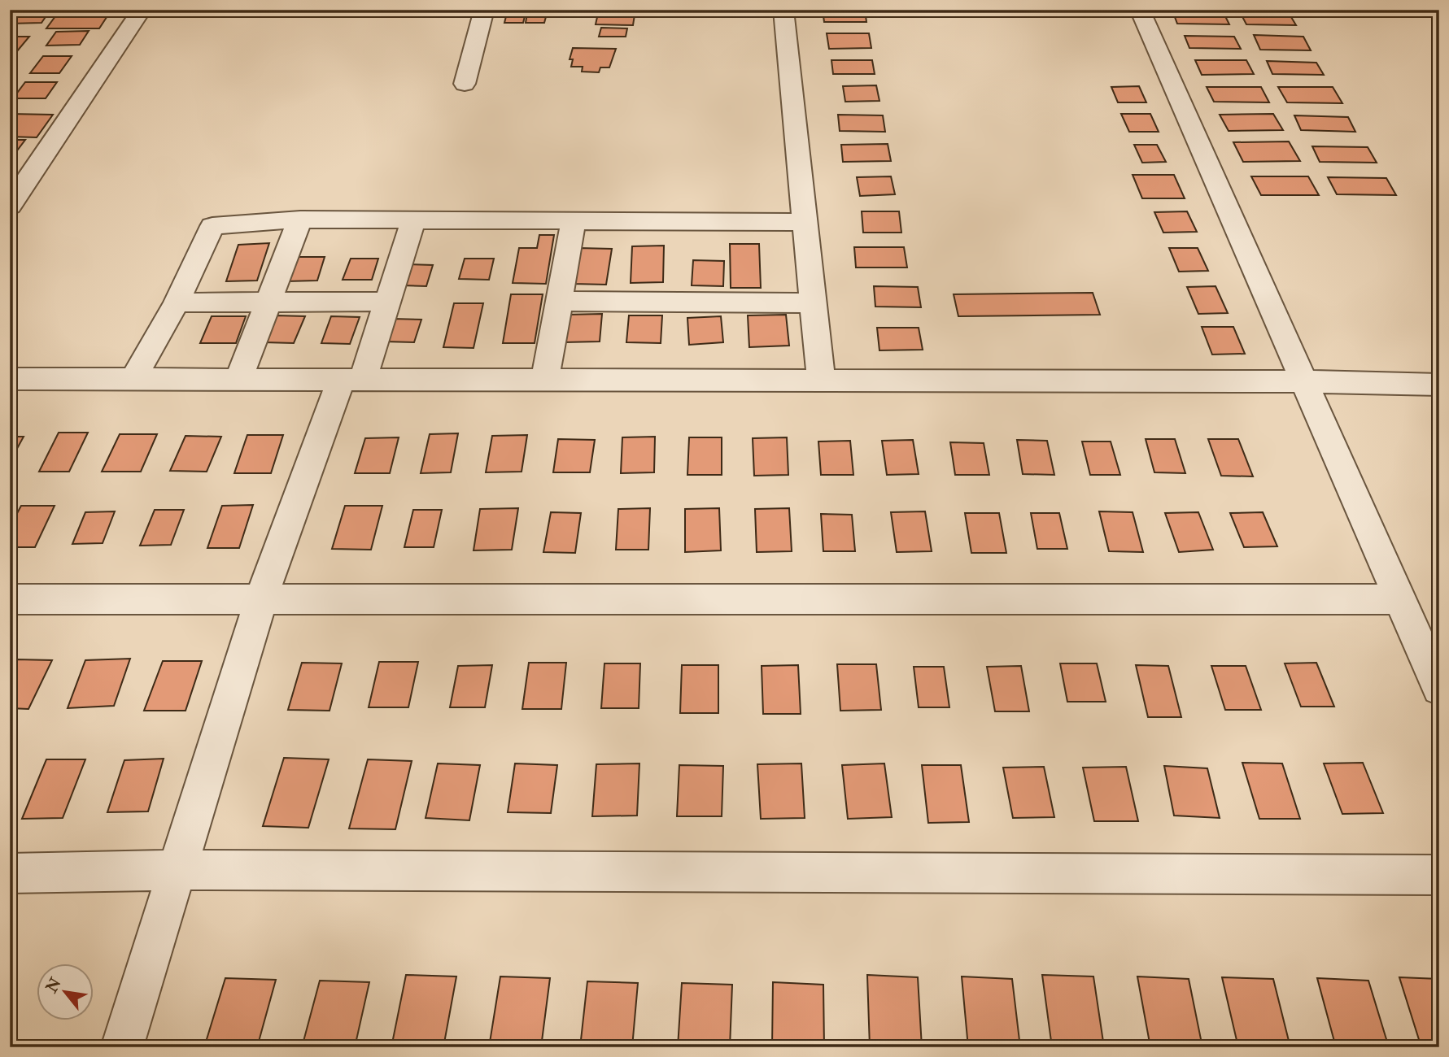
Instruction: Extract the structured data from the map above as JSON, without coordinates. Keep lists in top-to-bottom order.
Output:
{
  "north": "top left"
}
